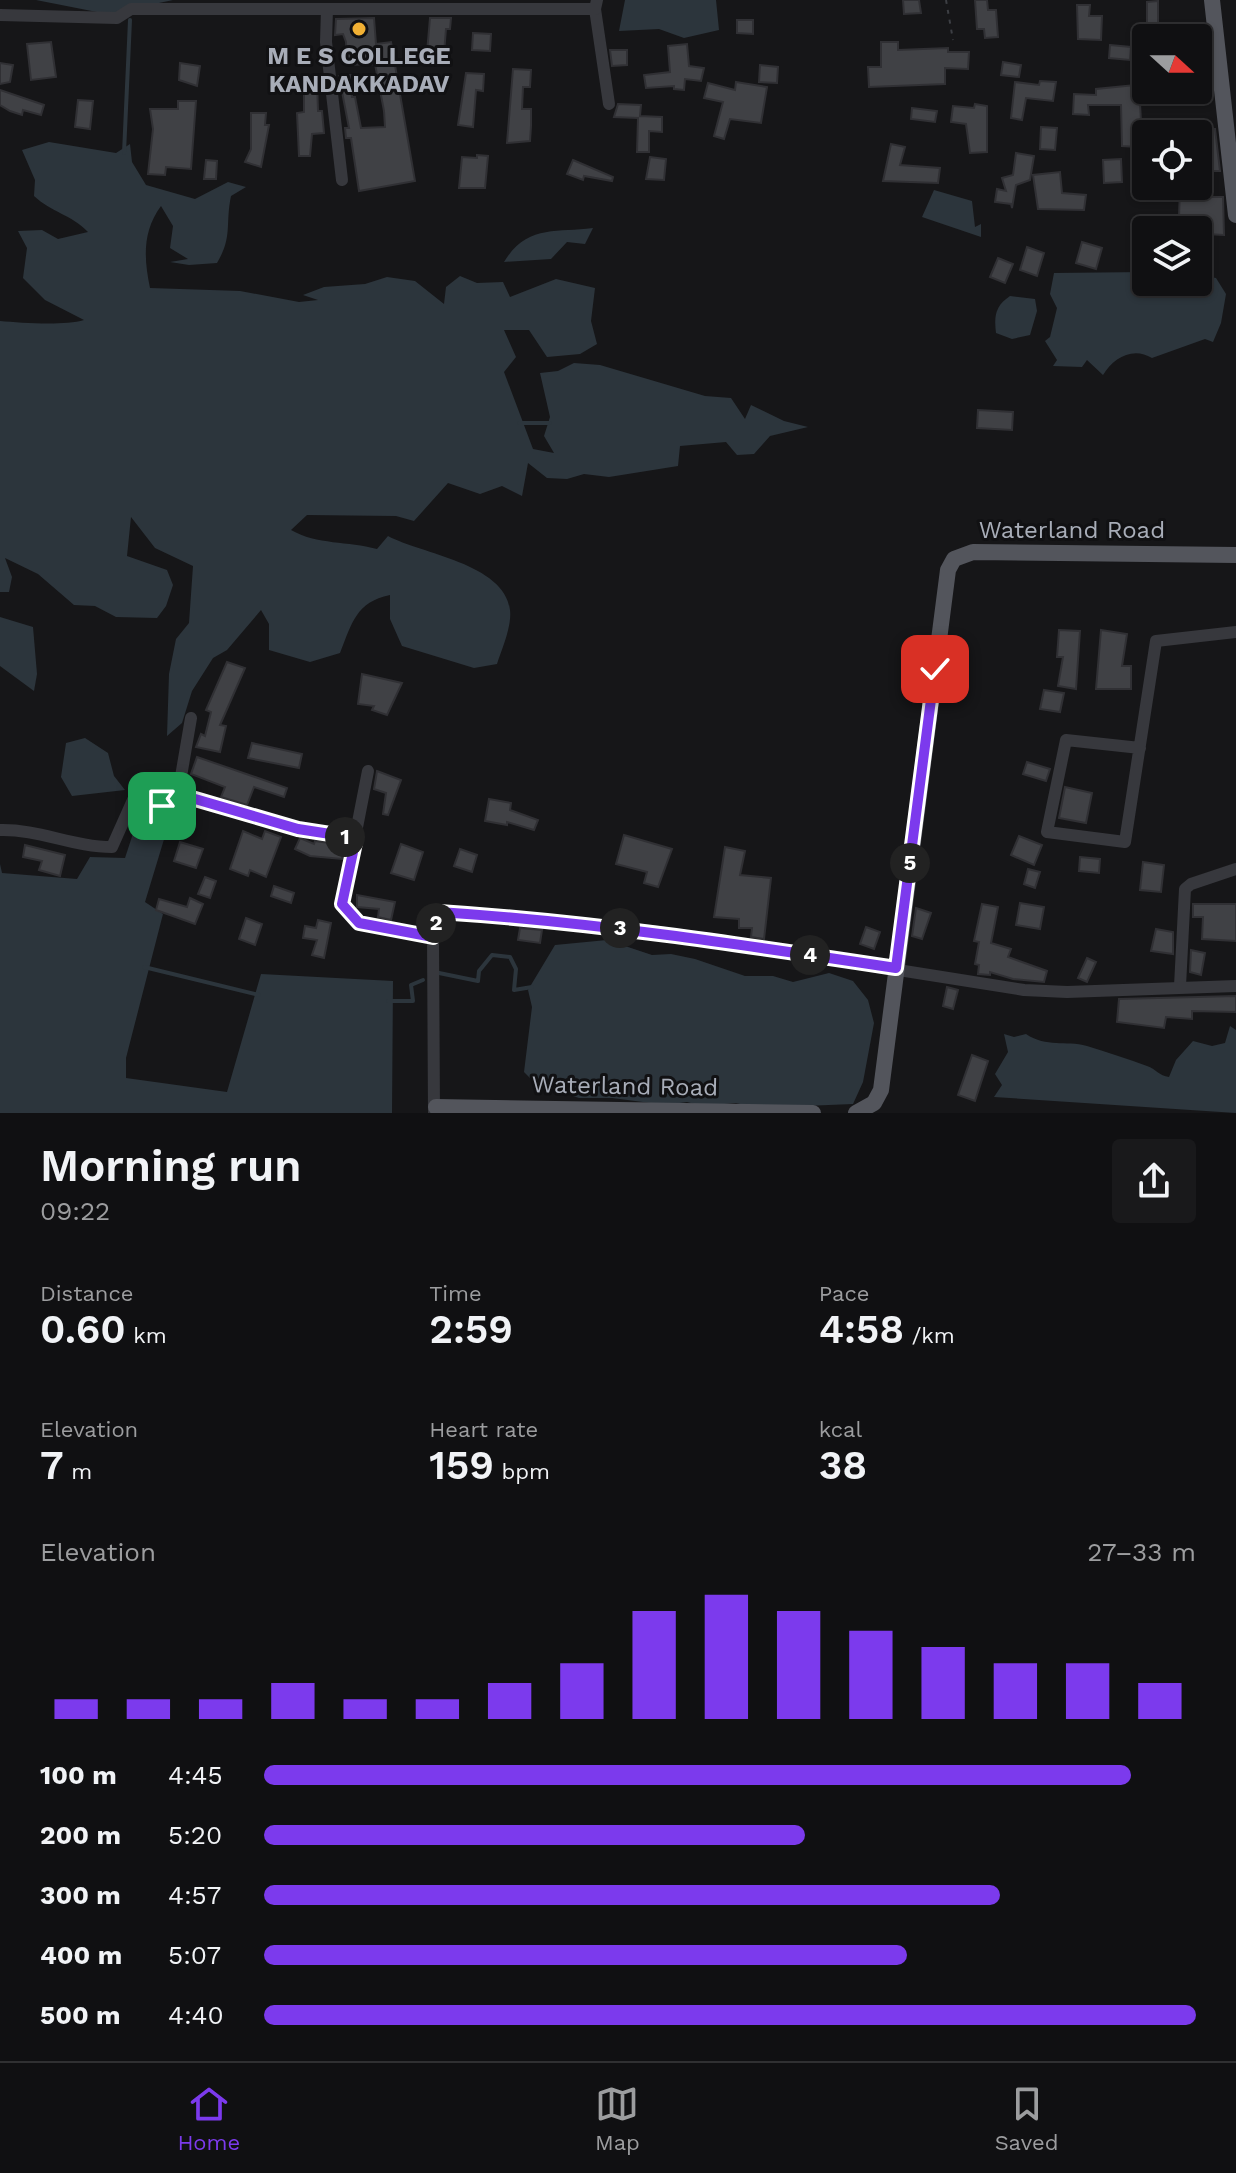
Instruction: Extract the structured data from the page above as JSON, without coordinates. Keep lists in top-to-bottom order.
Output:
{
  "streets": {
    "main road": ["Waterland Road"]
  },
  "places": ["M E S COLLEGE KANDAKKADAV"],
  "north": "right",
  "page": {
    "pins": [
      "1",
      "5",
      "2",
      "3",
      "4"
    ],
    "heading": ["Morning run", "09:22"],
    "stats": [
      ["Distance", "0.60 km"],
      ["Time", "2:59"],
      ["Pace", "4:58 /km"],
      ["Elevation", "7 m"],
      ["Heart rate", "159 bpm"],
      ["kcal", "38"]
    ],
    "chart": ["Elevation", "27–33 m"],
    "list": [
      {
        "name": "100 m",
        "note": "4:45"
      },
      {
        "name": "200 m",
        "note": "5:20"
      },
      {
        "name": "300 m",
        "note": "4:57"
      },
      {
        "name": "400 m",
        "note": "5:07"
      },
      {
        "name": "500 m",
        "note": "4:40"
      }
    ],
    "tabs": ["Home", "Map", "Saved"]
  }
}
